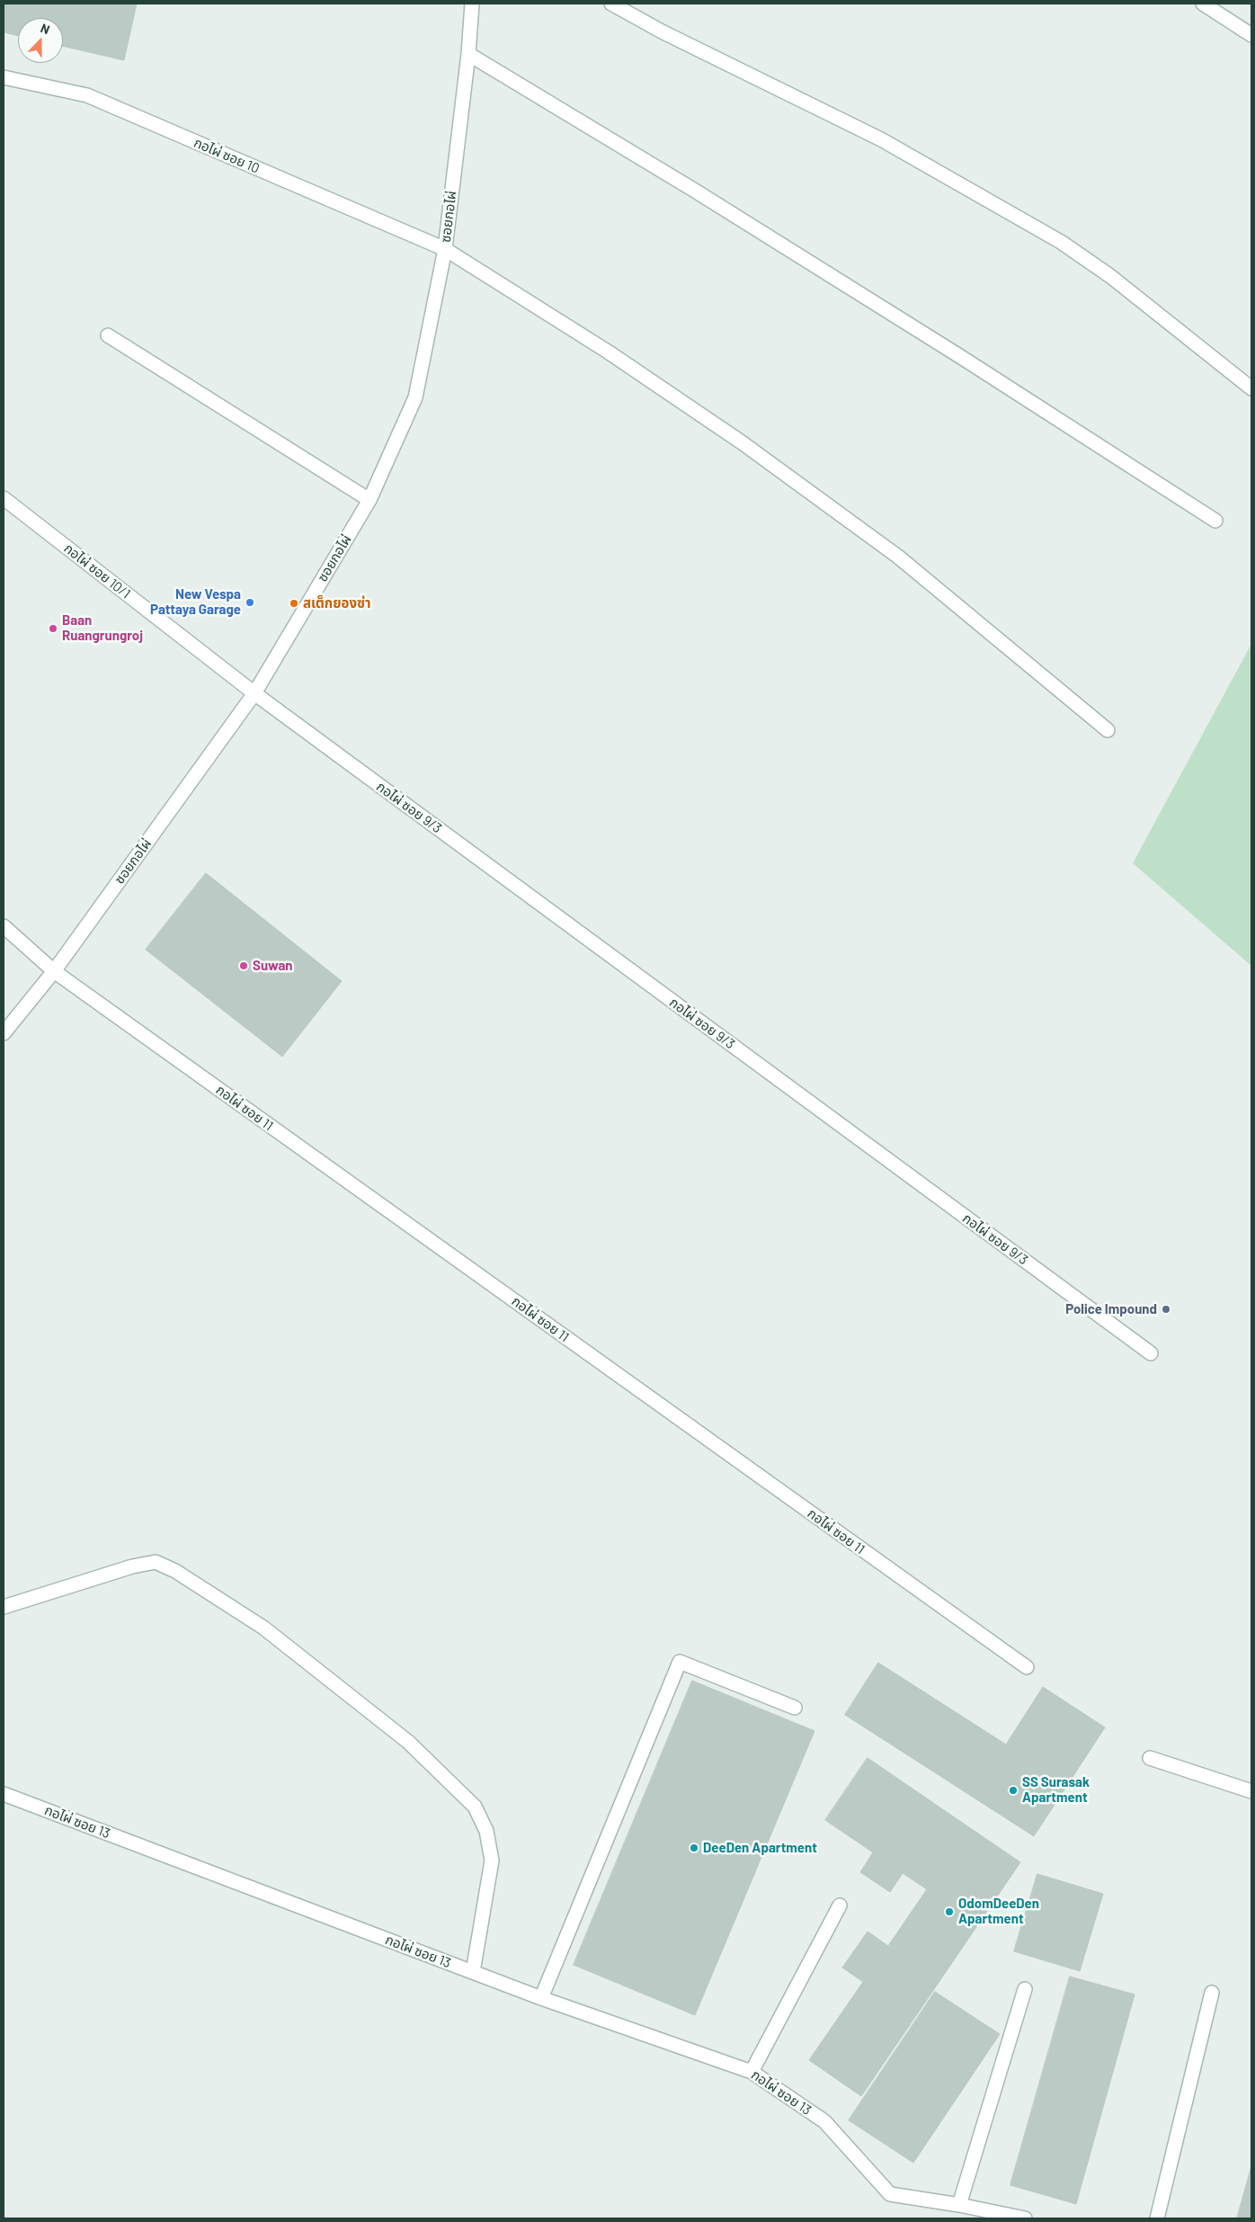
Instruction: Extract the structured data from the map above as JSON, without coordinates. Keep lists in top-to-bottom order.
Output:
{
  "streets": {
    "street": [
      "กอไผ่ ซอย 10",
      "ซอยกอไผ่",
      "กอไผ่ ซอย 10/1",
      "กอไผ่ ซอย 9/3",
      "กอไผ่ ซอย 11",
      "กอไผ่ ซอย 13"
    ]
  },
  "crossings": [
    ["กอไผ่ ซอย 10", "ซอยกอไผ่"],
    ["ซอยกอไผ่", "กอไผ่ ซอย 10/1"],
    ["ซอยกอไผ่", "กอไผ่ ซอย 9/3"],
    ["ซอยกอไผ่", "กอไผ่ ซอย 11"],
    ["กอไผ่ ซอย 10/1", "กอไผ่ ซอย 9/3"]
  ],
  "places": [
    "New Vespa Pattaya Garage",
    "สเต็กยองซ่า",
    "Baan Ruangrungroj",
    "Suwan",
    "Police Impound",
    "SS Surasak Apartment",
    "DeeDen Apartment",
    "OdomDeeDen Apartment"
  ],
  "north": "top"
}
